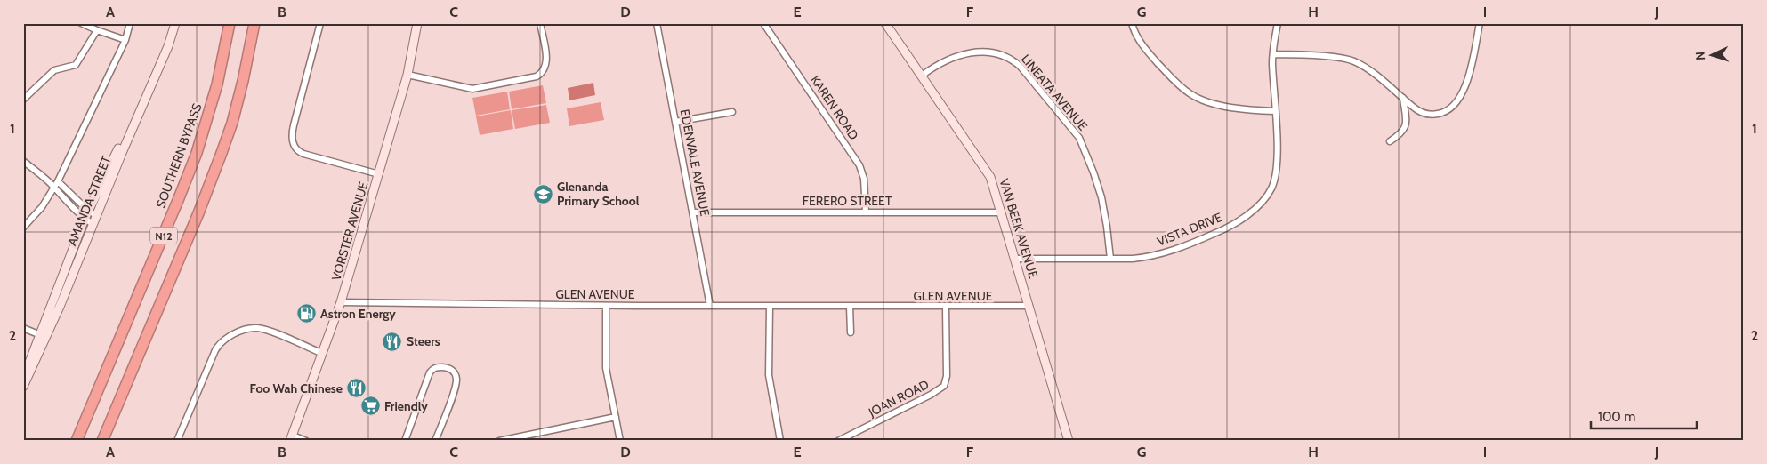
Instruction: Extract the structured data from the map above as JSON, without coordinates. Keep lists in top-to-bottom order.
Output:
{
  "streets": {
    "highway": ["SOUTHERN BYPASS", "N12"],
    "street": [
      "LINEATA AVENUE",
      "KAREN ROAD",
      "EDENVALE AVENUE",
      "AMANDA STREET",
      "FERERO STREET",
      "VAN BEEK AVENUE",
      "VISTA DRIVE",
      "VORSTER AVENUE",
      "GLEN AVENUE",
      "JOAN ROAD"
    ]
  },
  "crossings": [
    ["LINEATA AVENUE", "VAN BEEK AVENUE"],
    ["LINEATA AVENUE", "VISTA DRIVE"],
    ["KAREN ROAD", "FERERO STREET"],
    ["EDENVALE AVENUE", "FERERO STREET"],
    ["EDENVALE AVENUE", "GLEN AVENUE"],
    ["FERERO STREET", "VAN BEEK AVENUE"],
    ["VAN BEEK AVENUE", "VISTA DRIVE"],
    ["VAN BEEK AVENUE", "GLEN AVENUE"],
    ["VORSTER AVENUE", "GLEN AVENUE"],
    ["GLEN AVENUE", "JOAN ROAD"]
  ],
  "places": {
    "school or university": ["Glenanda Primary School"],
    "fuel station": ["Astron Energy"],
    "restaurant": ["Steers", "Foo Wah Chinese"],
    "supermarket": ["Friendly"]
  },
  "scale_bar": "100 m",
  "north": "left",
  "grid": {
    "columns": [
      "A",
      "B",
      "C",
      "D",
      "E",
      "F",
      "G",
      "H",
      "I",
      "J"
    ],
    "rows": ["1", "2"]
  }
}
